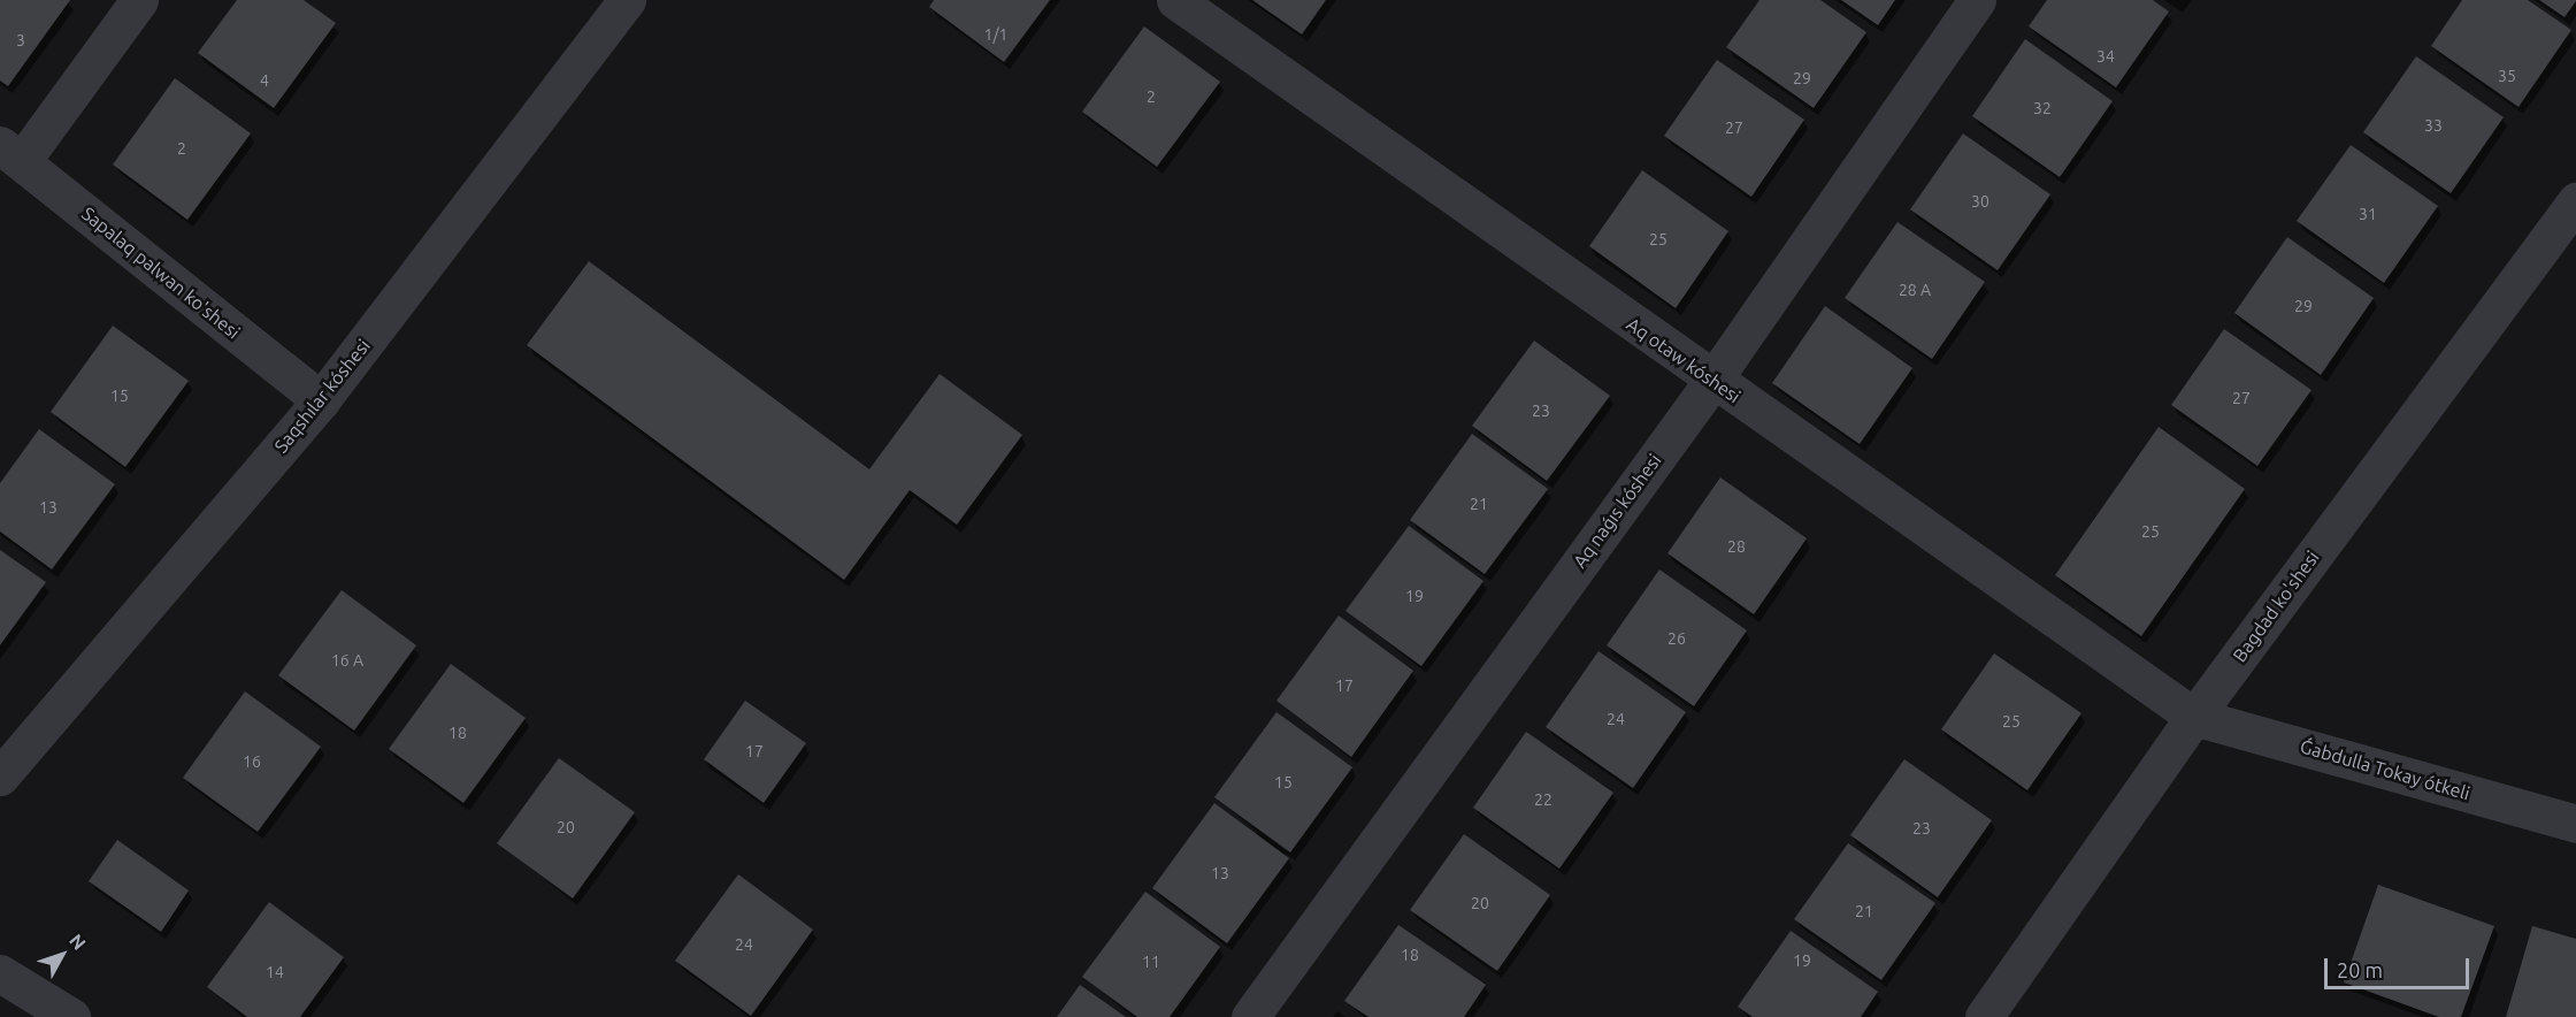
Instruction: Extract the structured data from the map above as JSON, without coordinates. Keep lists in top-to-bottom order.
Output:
{
  "streets": {
    "street": [
      "Sapalaq palwan ko'shesi",
      "Aq otaw kóshesi",
      "Saqshılar kóshesi",
      "Aq naǵıs kóshesi",
      "Bagdad ko'shesi",
      "Ǵabdulla Tokay ótkeli"
    ]
  },
  "crossings": [
    ["Sapalaq palwan ko'shesi", "Saqshılar kóshesi"],
    ["Aq otaw kóshesi", "Aq naǵıs kóshesi"],
    ["Aq otaw kóshesi", "Bagdad ko'shesi"],
    ["Aq otaw kóshesi", "Ǵabdulla Tokay ótkeli"],
    ["Bagdad ko'shesi", "Ǵabdulla Tokay ótkeli"]
  ],
  "house_numbers": [
    "1/1",
    "3",
    "34",
    "35",
    "29",
    "4",
    "2",
    "32",
    "33",
    "27",
    "2",
    "30",
    "31",
    "25",
    "28 А",
    "29",
    "15",
    "27",
    "23",
    "21",
    "13",
    "25",
    "28",
    "19",
    "26",
    "16 А",
    "17",
    "24",
    "25",
    "18",
    "17",
    "16",
    "15",
    "22",
    "20",
    "23",
    "13",
    "20",
    "21",
    "24",
    "18",
    "19",
    "11",
    "14"
  ],
  "scale_bar": "20 m",
  "north": "top right"
}
